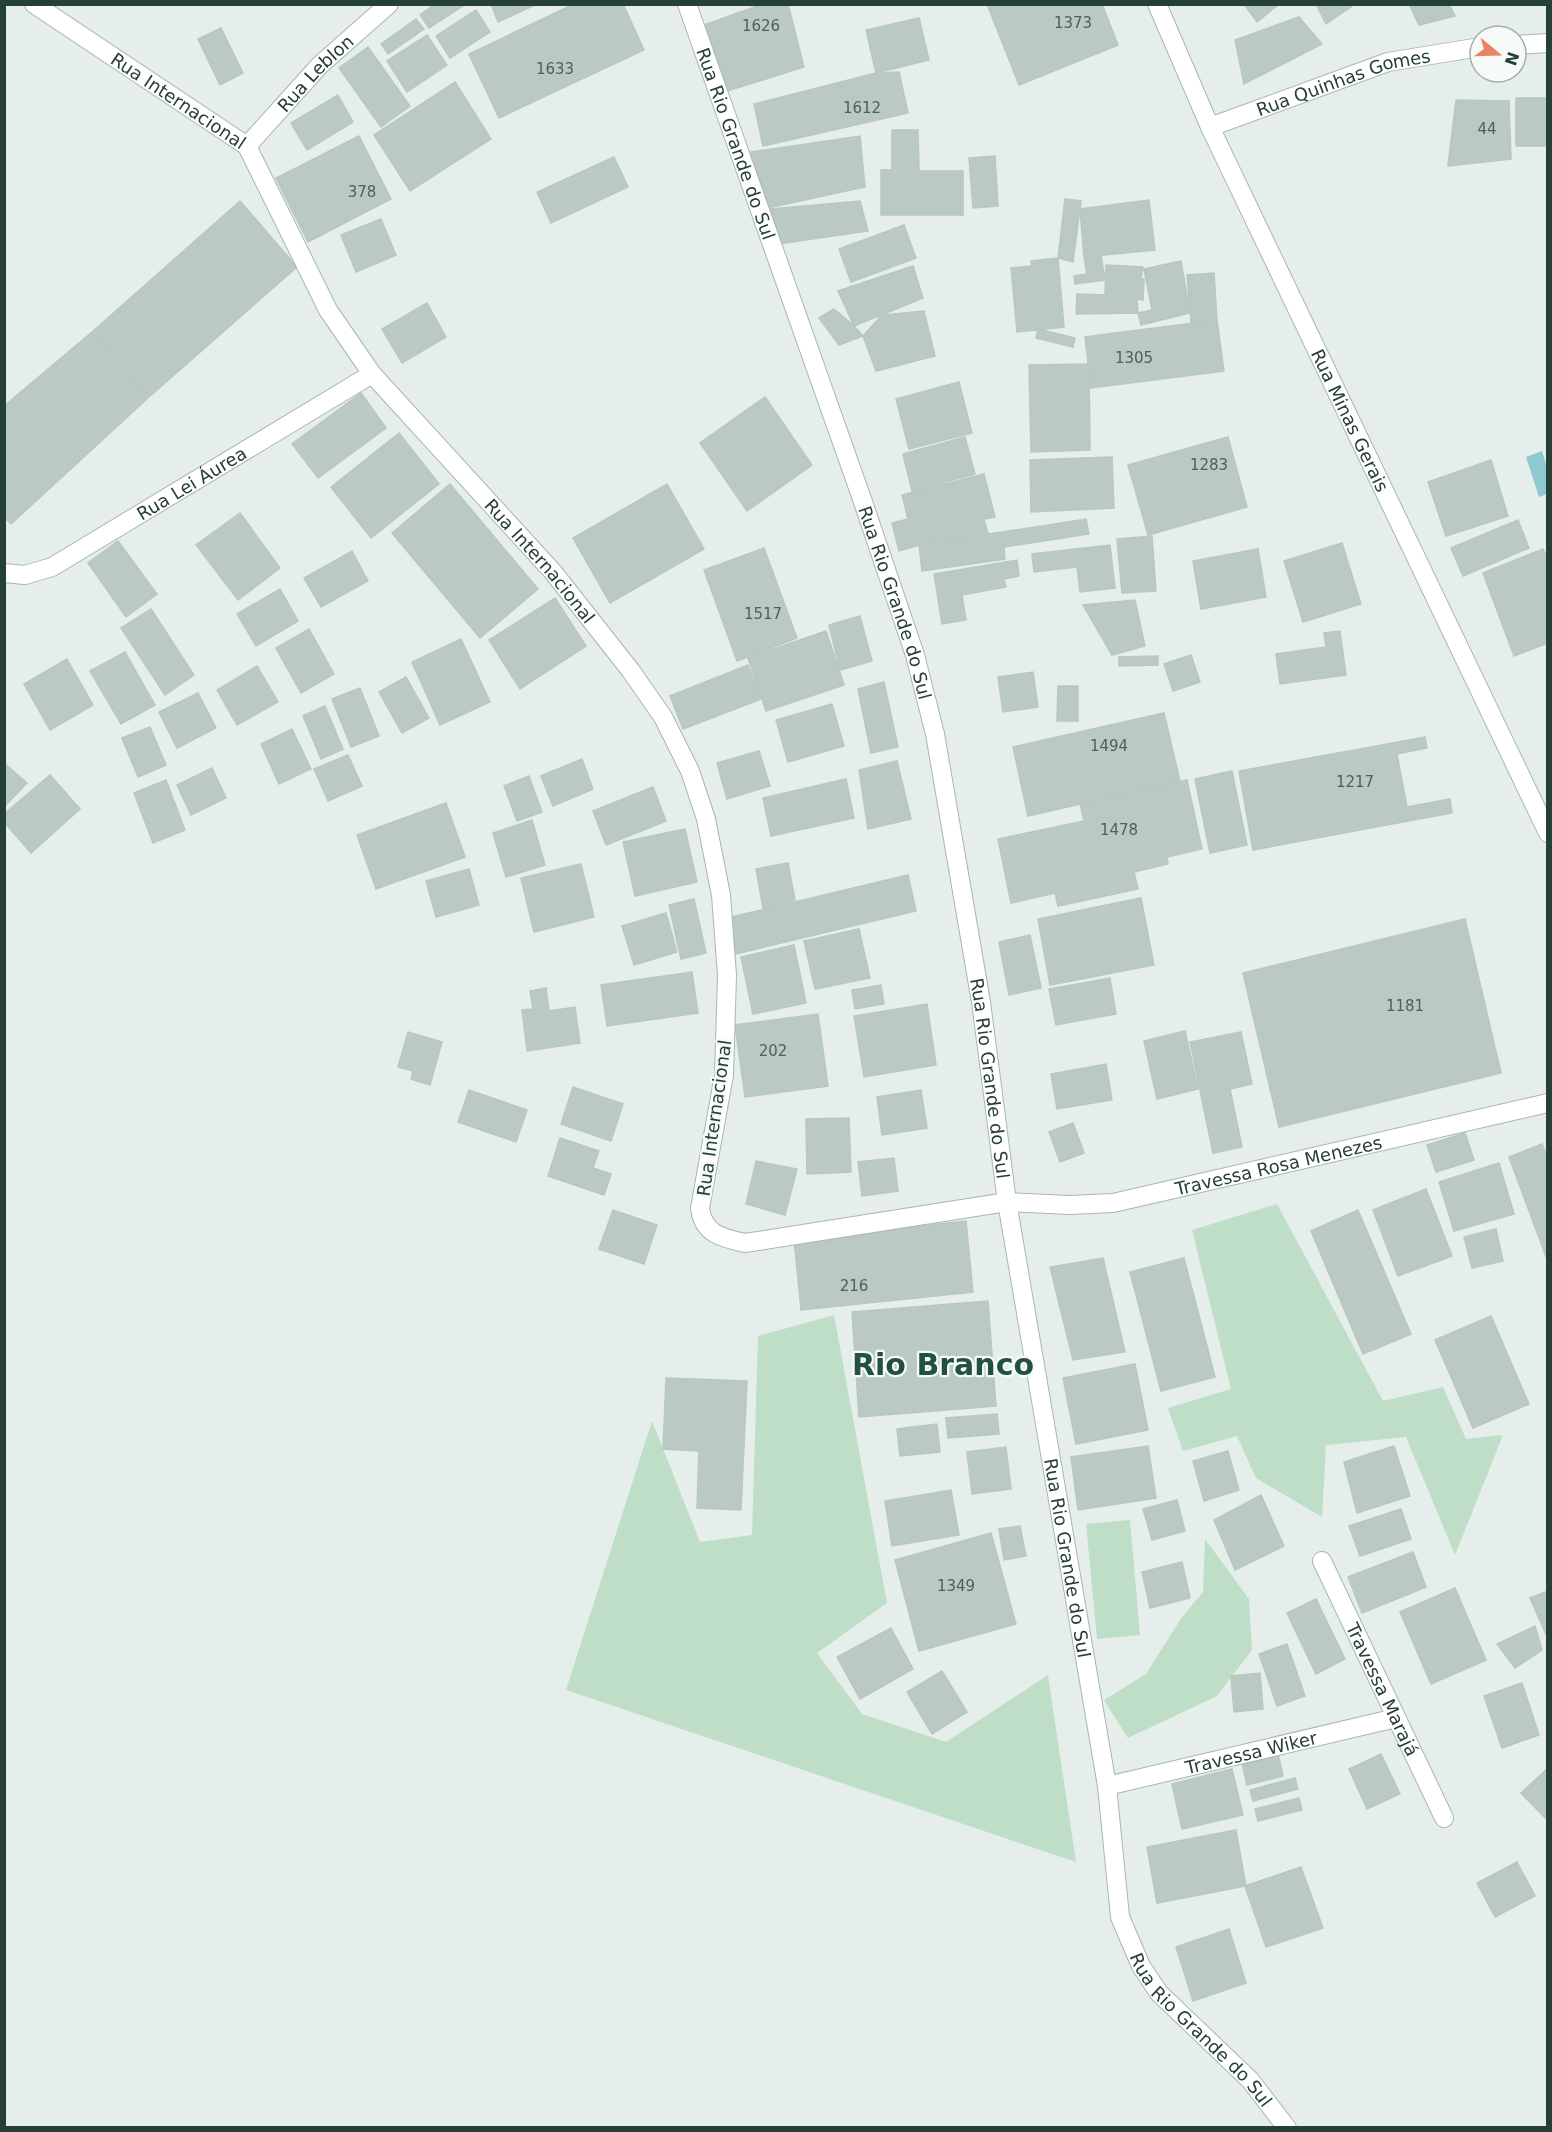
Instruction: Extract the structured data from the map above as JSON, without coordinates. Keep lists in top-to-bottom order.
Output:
{
  "streets": {
    "street": [
      "Rua Leblon",
      "Rua Quinhas Gomes",
      "Rua Internacional",
      "Rua Rio Grande do Sul",
      "Rua Minas Gerais",
      "Rua Lei Áurea",
      "Travessa Rosa Menezes",
      "Travessa Marajá",
      "Travessa Wiker"
    ]
  },
  "crossings": [
    ["Rua Leblon", "Rua Internacional"],
    ["Rua Quinhas Gomes", "Rua Minas Gerais"],
    ["Rua Internacional", "Rua Lei Áurea"],
    ["Rua Internacional", "Travessa Rosa Menezes"],
    ["Rua Rio Grande do Sul", "Travessa Rosa Menezes"],
    ["Rua Rio Grande do Sul", "Travessa Wiker"],
    ["Travessa Marajá", "Travessa Wiker"]
  ],
  "districts": ["Rio Branco"],
  "house_numbers": [
    "1373",
    "1626",
    "1633",
    "1612",
    "44",
    "378",
    "1305",
    "1283",
    "1517",
    "1494",
    "1217",
    "1478",
    "1181",
    "202",
    "216",
    "1349"
  ],
  "north": "right"
}
